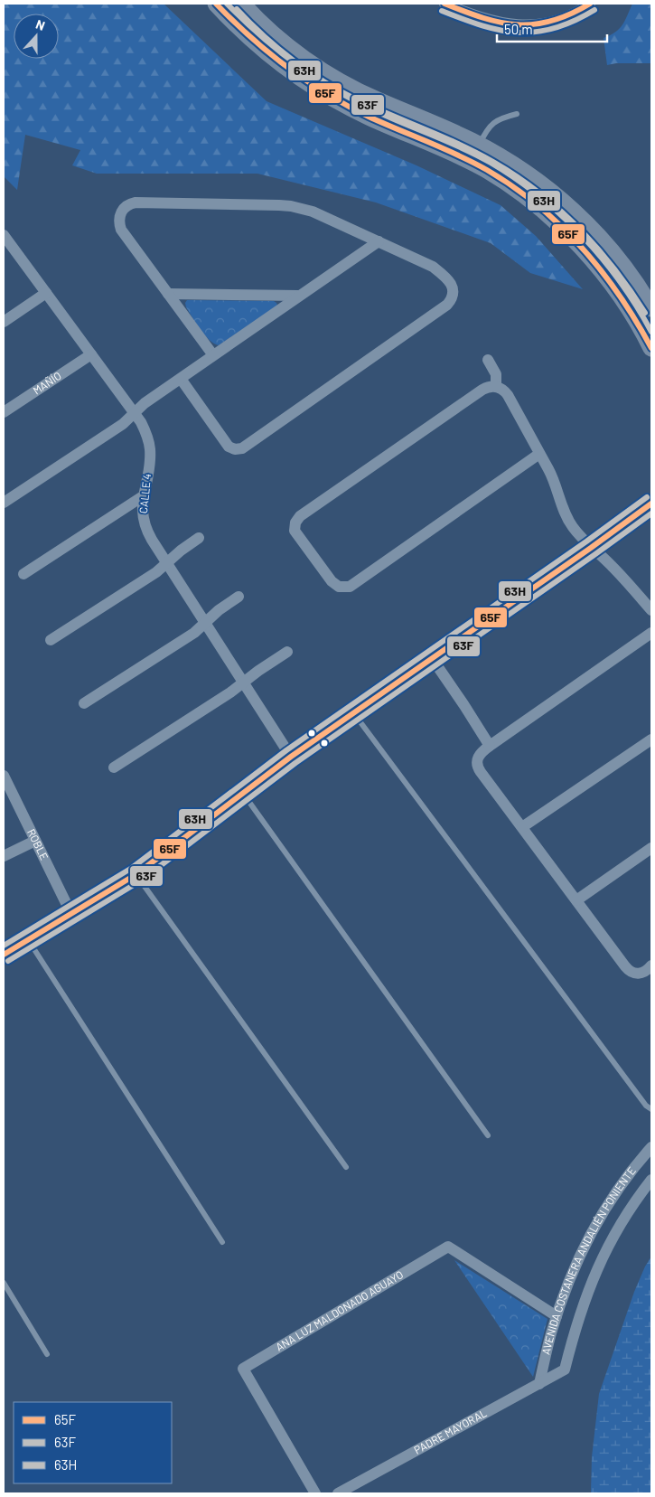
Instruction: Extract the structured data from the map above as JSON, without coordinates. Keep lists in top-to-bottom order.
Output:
{
  "streets": {
    "street": [
      "MAÑÍO",
      "CALLE 4",
      "ROBLE",
      "AVENIDA COSTANERA ANDALIÉN PONIENTE",
      "ANA LUZ MALDONADO AGUAYO",
      "PADRE MAYORAL"
    ]
  },
  "crossings": [
    ["MAÑÍO", "CALLE 4"],
    ["AVENIDA COSTANERA ANDALIÉN PONIENTE", "ANA LUZ MALDONADO AGUAYO"],
    ["AVENIDA COSTANERA ANDALIÉN PONIENTE", "PADRE MAYORAL"]
  ],
  "lines": ["transit line 65F", "transit line 63H", "transit line 63F"],
  "legend": ["65F", "63F", "63H"],
  "scale_bar": "50 m",
  "north": "top"
}
